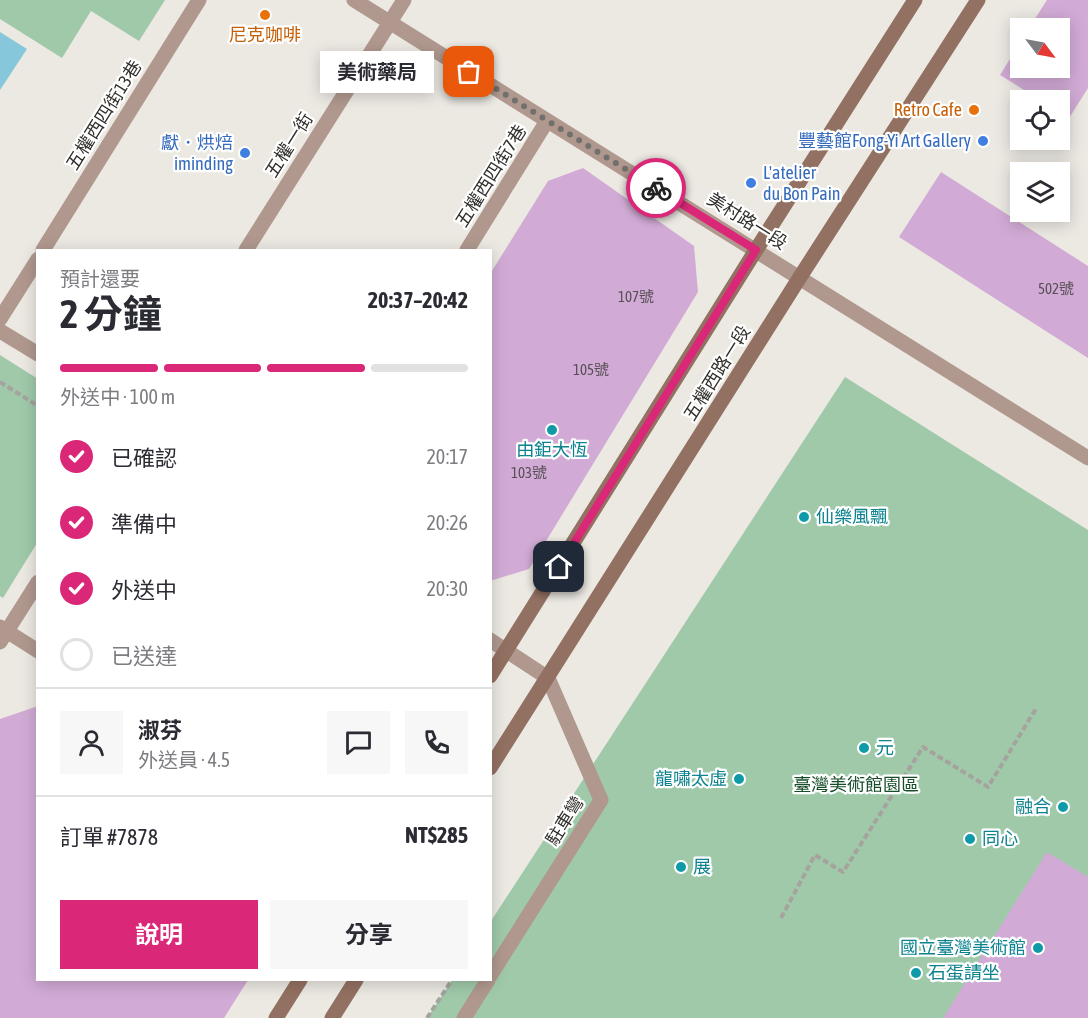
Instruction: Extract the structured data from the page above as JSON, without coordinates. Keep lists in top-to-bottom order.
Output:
{
  "streets": {
    "main road": ["五權西路一段"],
    "street": [
      "五權西四街13巷",
      "五權一街",
      "五權西四街7巷",
      "美村路一段",
      "駐車彎"
    ]
  },
  "crossings": [
    ["五權一街", "美村路一段"],
    ["五權西四街7巷", "美村路一段"],
    ["美村路一段", "五權西路一段"],
    ["五權西路一段", "駐車彎"]
  ],
  "parks": ["臺灣美術館園區"],
  "places": [
    "尼克咖啡",
    "美術藥局",
    "Retro Cafe",
    "豐藝館Fong-Yi Art Gallery",
    "獻．烘焙 iminding",
    "L'atelier du Bon Pain",
    "由鉅大恆",
    "仙樂風飄",
    "元",
    "龍嘯太虛",
    "融合",
    "同心",
    "展",
    "國立臺灣美術館",
    "石蛋請坐"
  ],
  "house_numbers": [
    "502號",
    "107號",
    "105號",
    "103號"
  ],
  "north": "bottom right",
  "page": {
    "bubble": "美術藥局",
    "heading": ["2 分鐘", "預計還要", "20:37–20:42"],
    "panel": [
      "淑芬",
      "外送員 · 4.5",
      "訂單 #7878",
      "NT$285"
    ],
    "bar": "外送中 · 100 m",
    "list": [
      ["已確認", "20:17"],
      ["準備中", "20:26"],
      ["外送中", "20:30"],
      "已送達"
    ],
    "buttons": ["說明", "分享"]
  }
}
